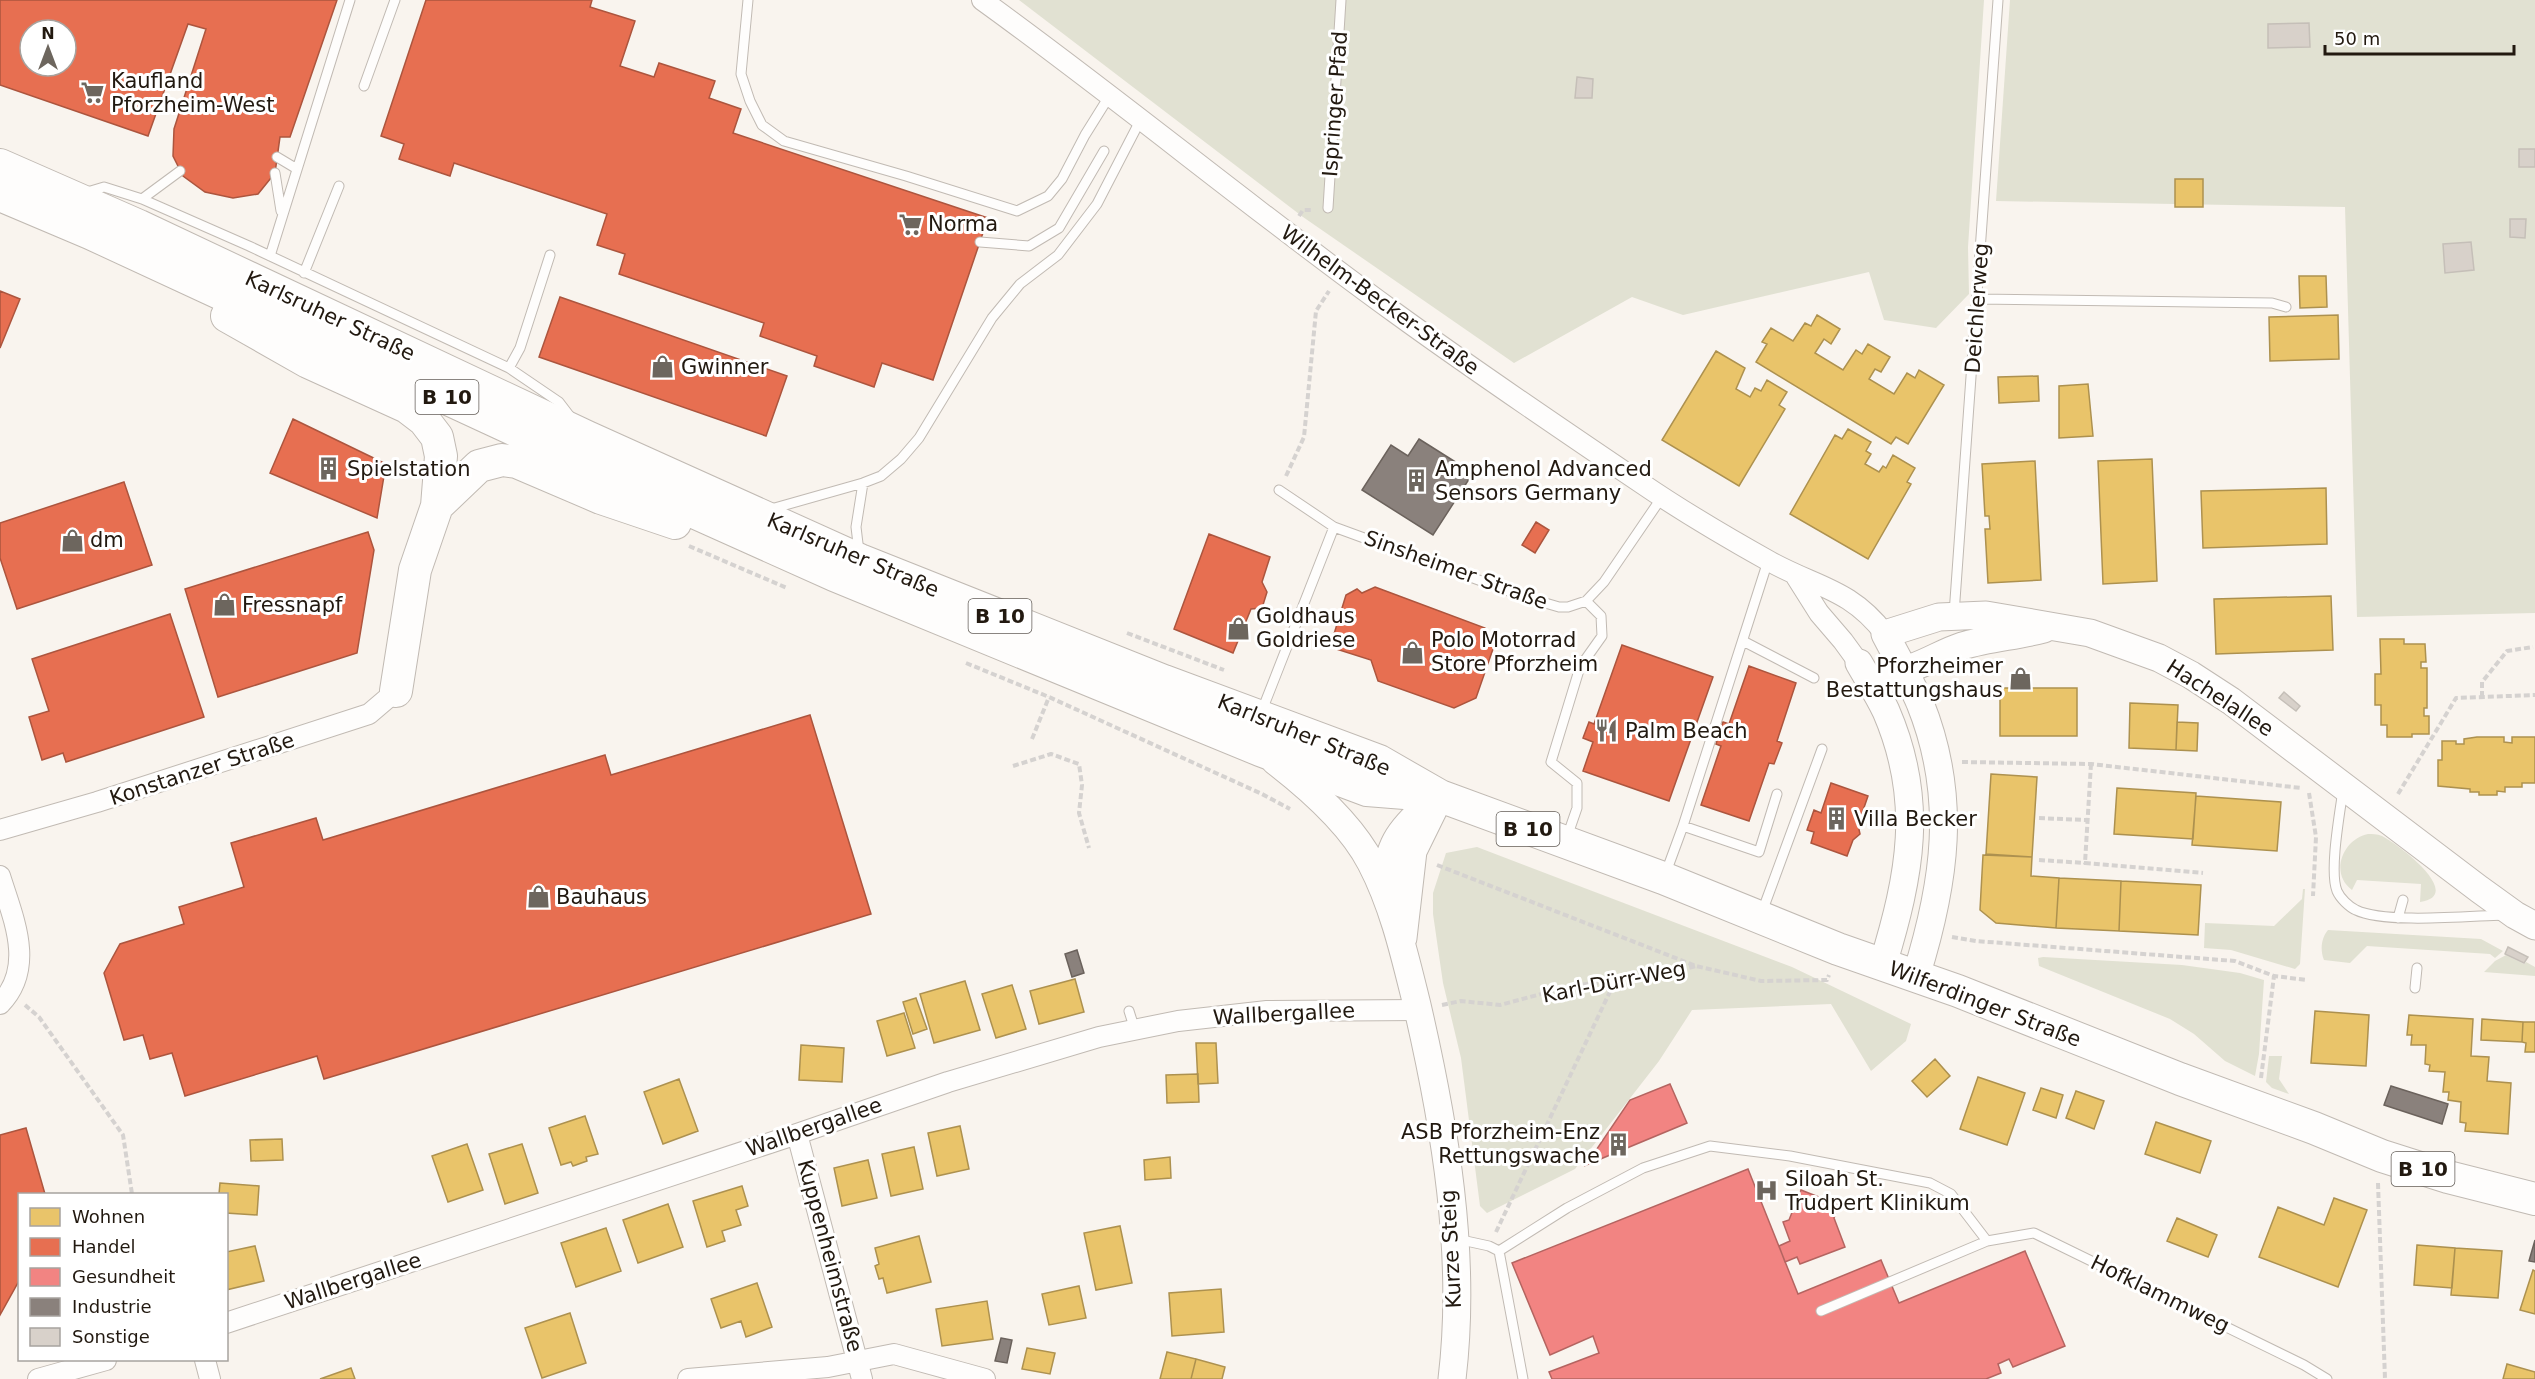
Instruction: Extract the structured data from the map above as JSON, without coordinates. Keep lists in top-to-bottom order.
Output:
{
  "streets": {
    "main road": ["Karlsruher Straße", "B 10", "Wilferdinger Straße"],
    "street": [
      "Wilhelm-Becker-Straße",
      "Hachelallee",
      "Konstanzer Straße",
      "Wallbergallee",
      "Kurze Steig",
      "Kuppenheimstraße"
    ],
    "lane": [
      "Ispringer Pfad",
      "Deichlerweg",
      "Sinsheimer Straße",
      "Hofklammweg"
    ],
    "path": ["Karl-Dürr-Weg"]
  },
  "crossings": [
    ["Wilhelm-Becker-Straße", "Hachelallee"],
    ["Wilhelm-Becker-Straße", "Wilferdinger Straße"],
    ["Deichlerweg", "Hachelallee"],
    ["Karlsruher Straße", "Wilferdinger Straße"],
    ["Karlsruher Straße", "Kurze Steig"],
    ["Wilferdinger Straße", "Kurze Steig"],
    ["Wallbergallee", "Kurze Steig"],
    ["Wallbergallee", "Kuppenheimstraße"]
  ],
  "places": {
    "supermarket": ["Kaufland Pforzheim-West", "Norma"],
    "shop": [
      "Gwinner",
      "dm",
      "Fressnapf",
      "Goldhaus Goldriese",
      "Polo Motorrad Store Pforzheim",
      "Pforzheimer Bestattungshaus",
      "Bauhaus"
    ],
    "building": [
      "Spielstation",
      "Amphenol Advanced Sensors Germany",
      "Villa Becker",
      "ASB Pforzheim-Enz Rettungswache"
    ],
    "restaurant": ["Palm Beach"],
    "hospital": ["Siloah St. Trudpert Klinikum"]
  },
  "legend": [
    "Wohnen",
    "Handel",
    "Gesundheit",
    "Industrie",
    "Sonstige"
  ],
  "scale_bar": "50 m",
  "north": "top"
}
